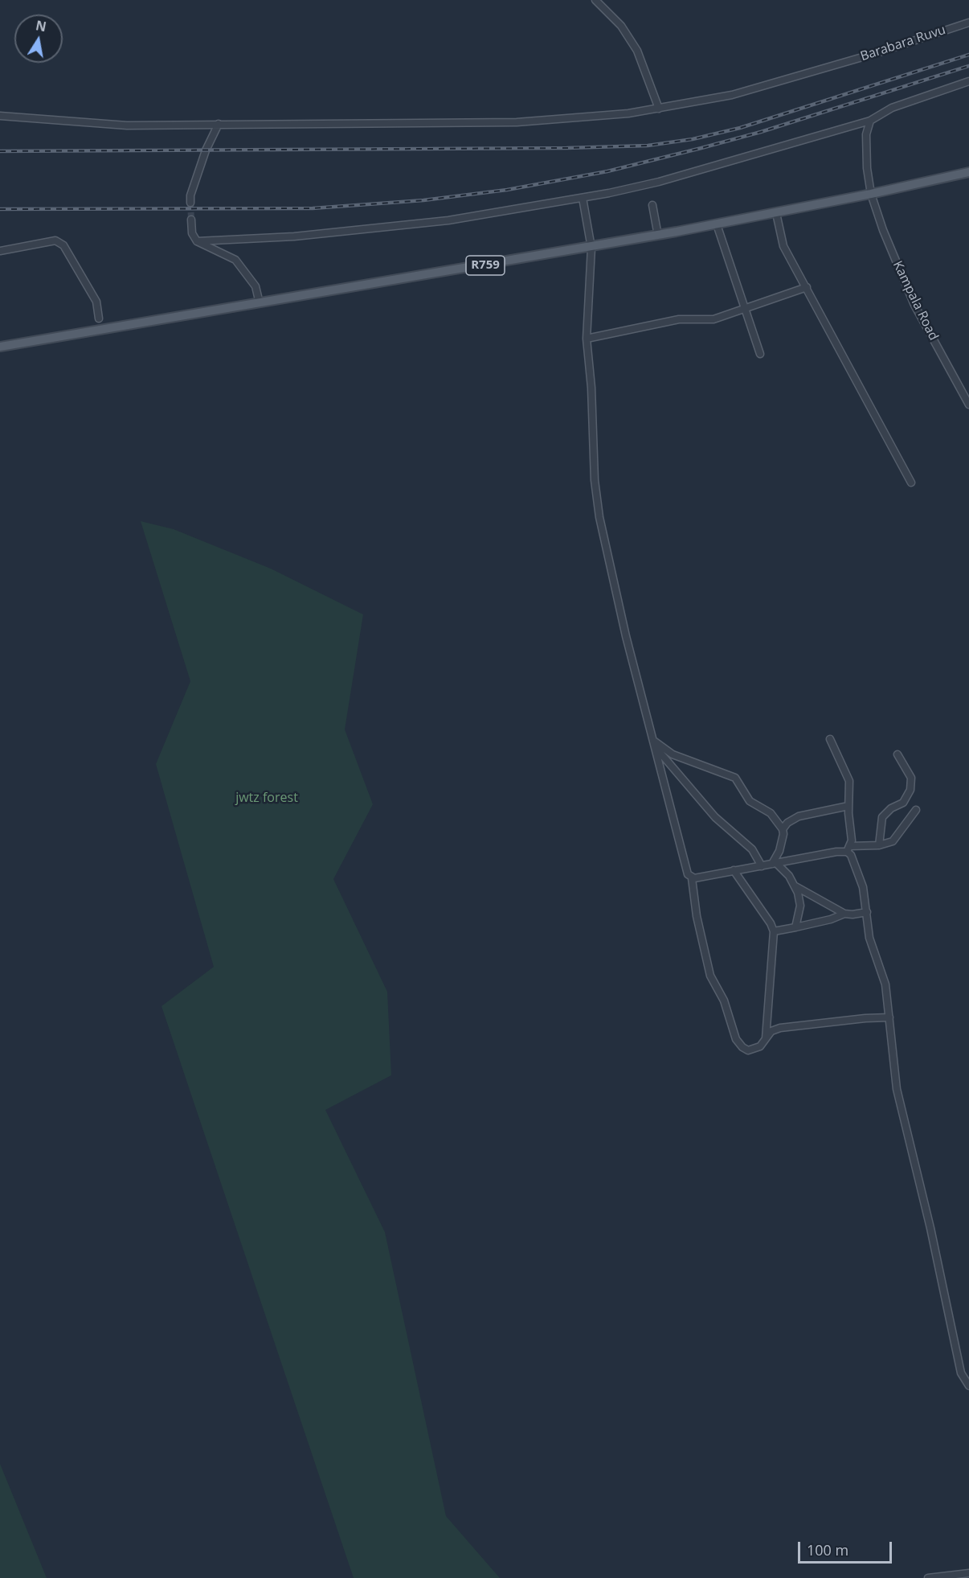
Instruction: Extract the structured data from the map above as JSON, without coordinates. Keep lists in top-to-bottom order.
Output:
{
  "streets": {
    "main road": ["R759"],
    "street": ["Barabara Ruvu", "Kampala Road"]
  },
  "crossings": [
    ["R759", "Kampala Road"]
  ],
  "parks": ["jwtz forest"],
  "scale_bar": "100 m",
  "north": "top"
}
